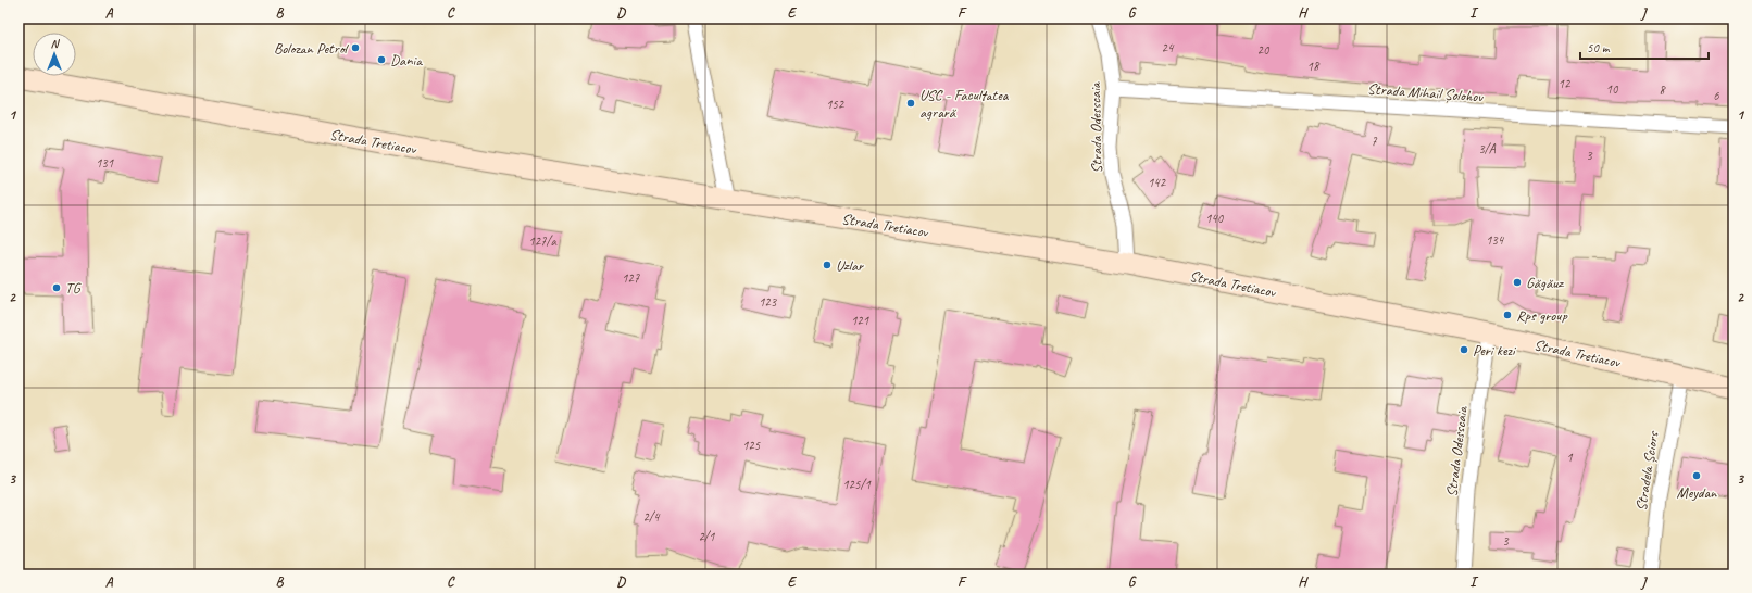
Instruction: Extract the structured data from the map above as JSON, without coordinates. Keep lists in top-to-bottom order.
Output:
{
  "streets": {
    "street": [
      "Strada Mihail Șolohov",
      "Strada Odesscaia",
      "Strada Tretiacov",
      "Stradela Șciors"
    ]
  },
  "crossings": [
    ["Strada Mihail Șolohov", "Strada Odesscaia"],
    ["Strada Odesscaia", "Strada Tretiacov"],
    ["Strada Tretiacov", "Stradela Șciors"]
  ],
  "places": [
    "Bolozan Petrol",
    "Dania",
    "USC - Facultatea agrară",
    "Uzlar",
    "Găgăuz",
    "TG",
    "Rps group",
    "Peri kezi",
    "Meydan"
  ],
  "house_numbers": [
    "24",
    "20",
    "18",
    "12",
    "10",
    "8",
    "6",
    "152",
    "7",
    "3/A",
    "3",
    "131",
    "142",
    "140",
    "134",
    "127/a",
    "127",
    "123",
    "121",
    "125",
    "1",
    "125/1",
    "2/4",
    "2/1",
    "3"
  ],
  "scale_bar": "50 m",
  "north": "top",
  "grid": {
    "columns": [
      "A",
      "B",
      "C",
      "D",
      "E",
      "F",
      "G",
      "H",
      "I",
      "J"
    ],
    "rows": ["1", "2", "3"]
  }
}
